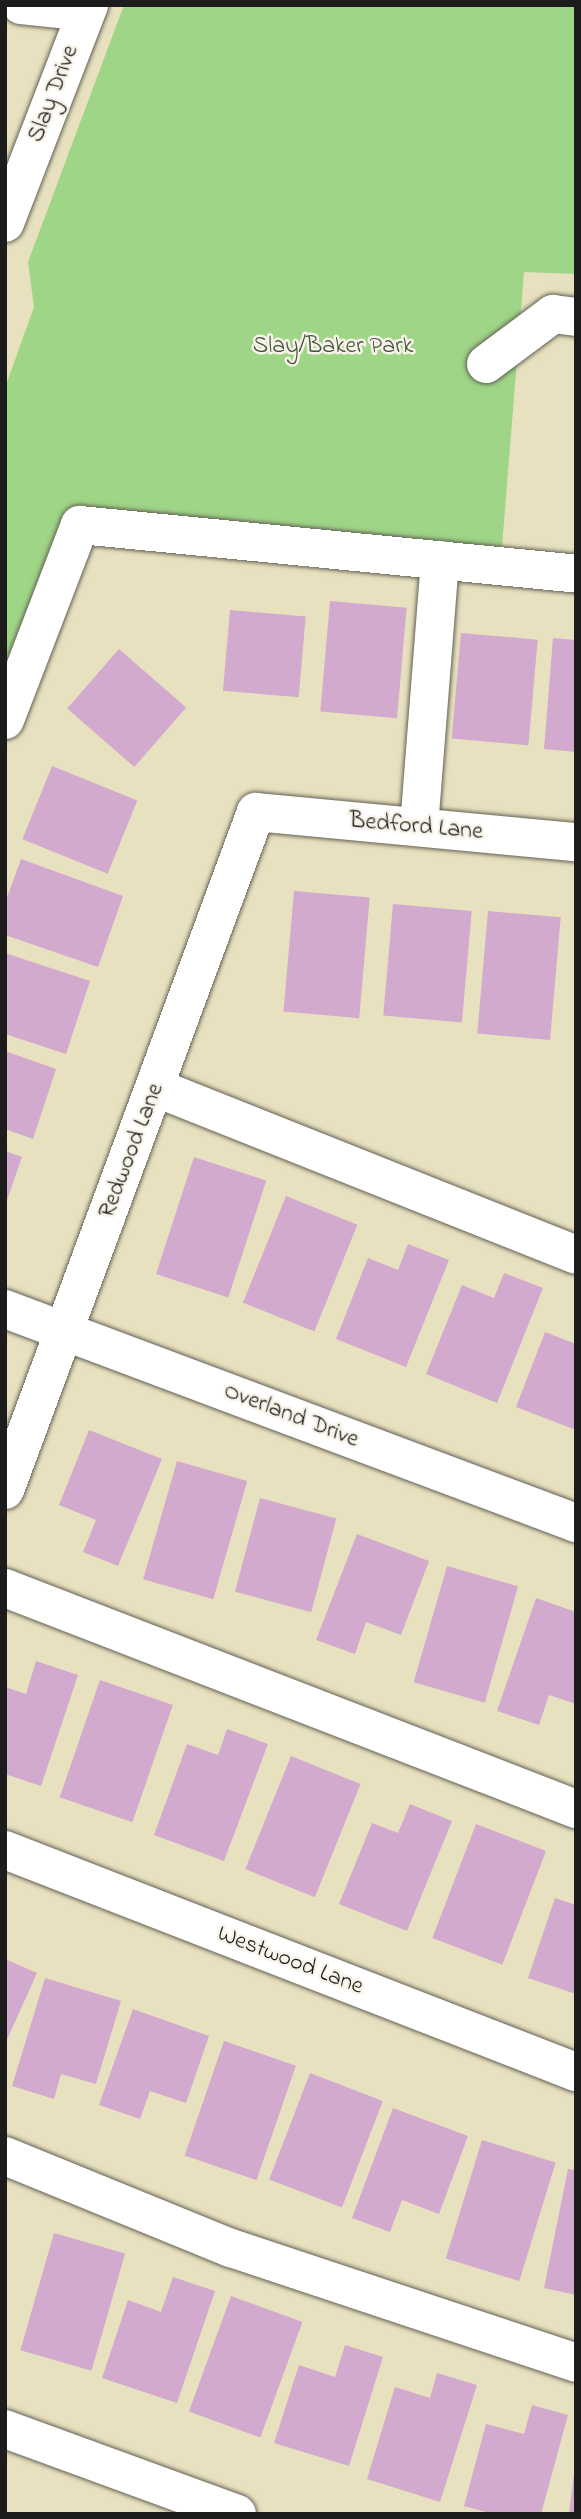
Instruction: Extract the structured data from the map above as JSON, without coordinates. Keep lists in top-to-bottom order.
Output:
{
  "streets": {
    "street": [
      "Slay Drive",
      "Bedford Lane",
      "Redwood Lane",
      "Overland Drive",
      "Westwood Lane"
    ]
  },
  "crossings": [
    ["Bedford Lane", "Redwood Lane"],
    ["Redwood Lane", "Overland Drive"]
  ],
  "parks": ["Slay/Baker Park"]
}
